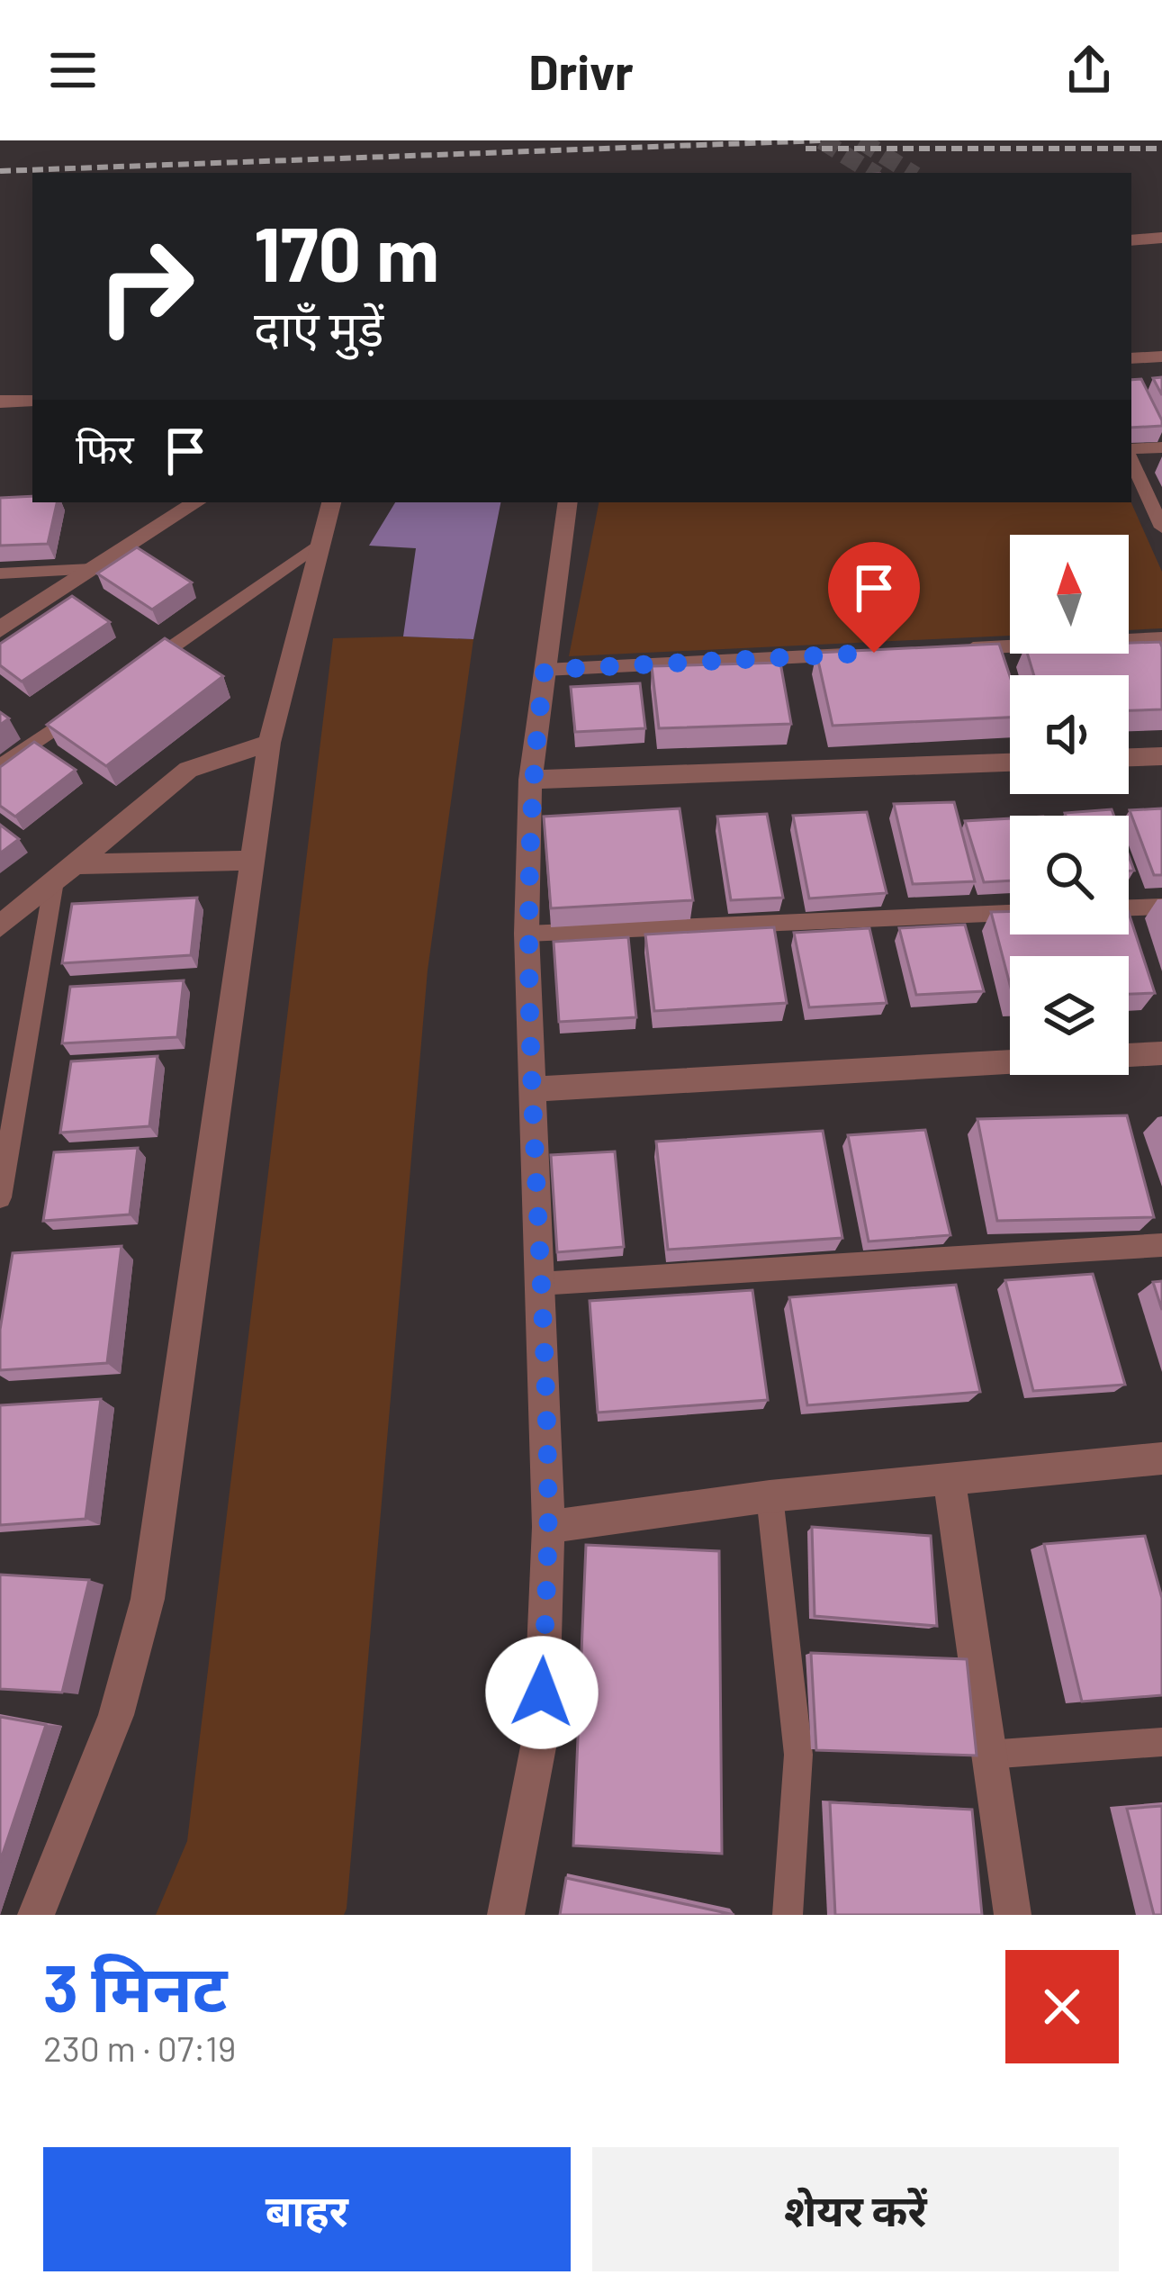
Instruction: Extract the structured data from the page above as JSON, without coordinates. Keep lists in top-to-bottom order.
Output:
{
  "north": "top",
  "page": {
    "header": "Drivr",
    "turn": ["170 m", "दाएँ मुड़ें"],
    "then": "फिर",
    "heading": ["3 मिनट", "230 m · 07:19"],
    "buttons": ["बाहर", "शेयर करें"]
  }
}
